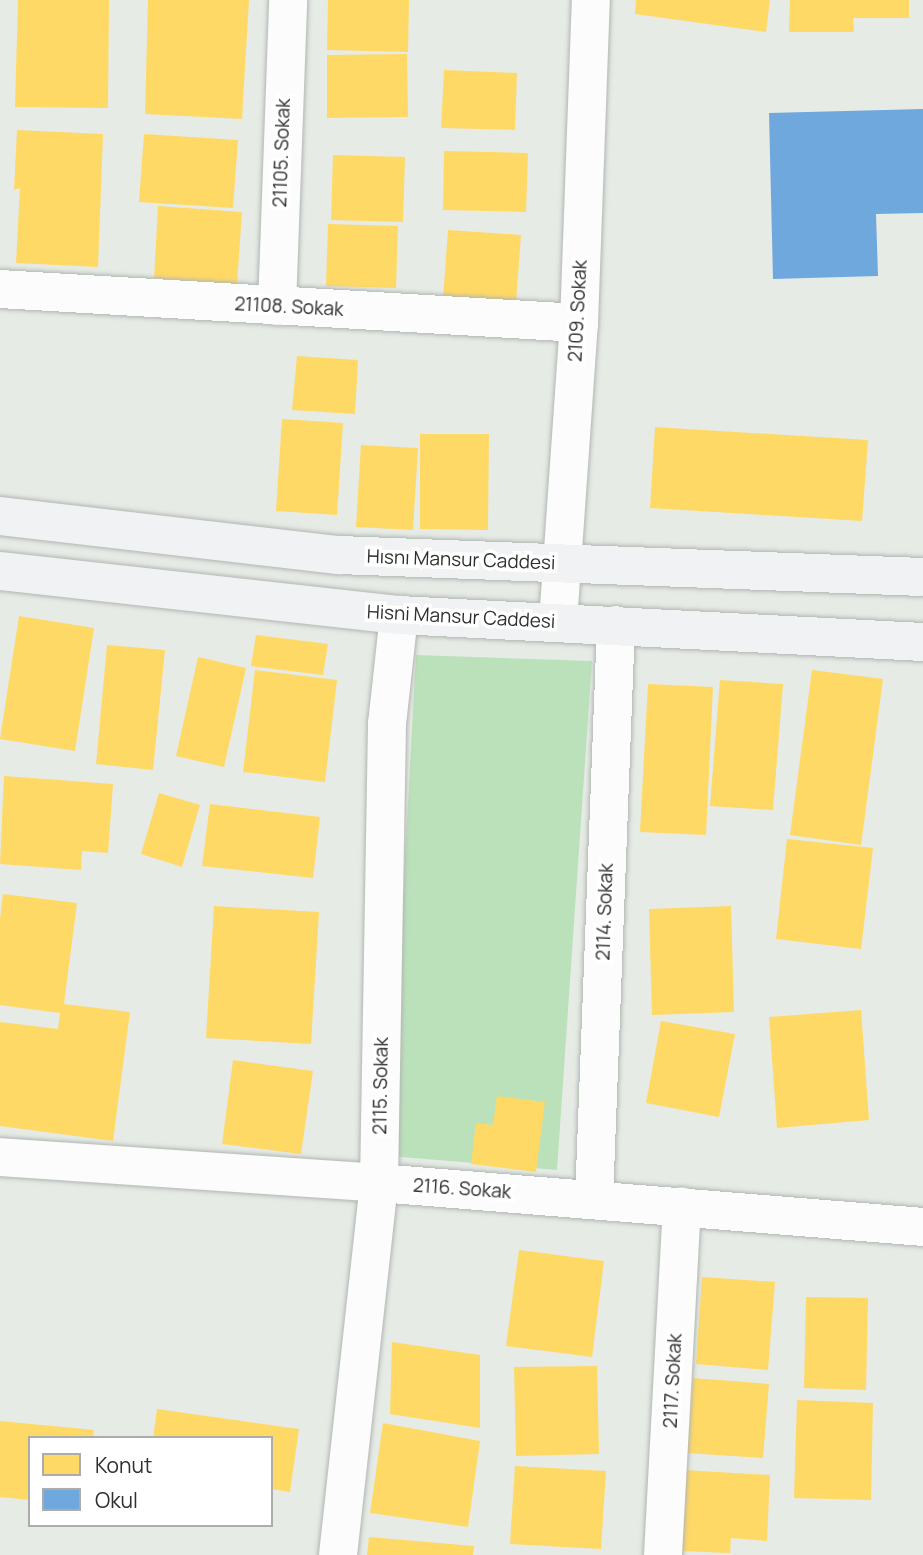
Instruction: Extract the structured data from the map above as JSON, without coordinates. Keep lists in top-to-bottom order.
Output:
{
  "streets": {
    "main road": ["Hısnı Mansur Caddesi", "Hisni Mansur Caddesi"],
    "street": [
      "21105. Sokak",
      "21108. Sokak",
      "2109. Sokak",
      "2114. Sokak",
      "2115. Sokak",
      "2116. Sokak",
      "2117. Sokak"
    ]
  },
  "crossings": [
    ["21105. Sokak", "21108. Sokak"],
    ["21108. Sokak", "2109. Sokak"],
    ["2109. Sokak", "Hısnı Mansur Caddesi"],
    ["2109. Sokak", "Hisni Mansur Caddesi"],
    ["Hisni Mansur Caddesi", "2114. Sokak"],
    ["Hisni Mansur Caddesi", "2115. Sokak"],
    ["2114. Sokak", "2116. Sokak"],
    ["2115. Sokak", "2116. Sokak"],
    ["2116. Sokak", "2117. Sokak"]
  ],
  "legend": ["Konut", "Okul"]
}
